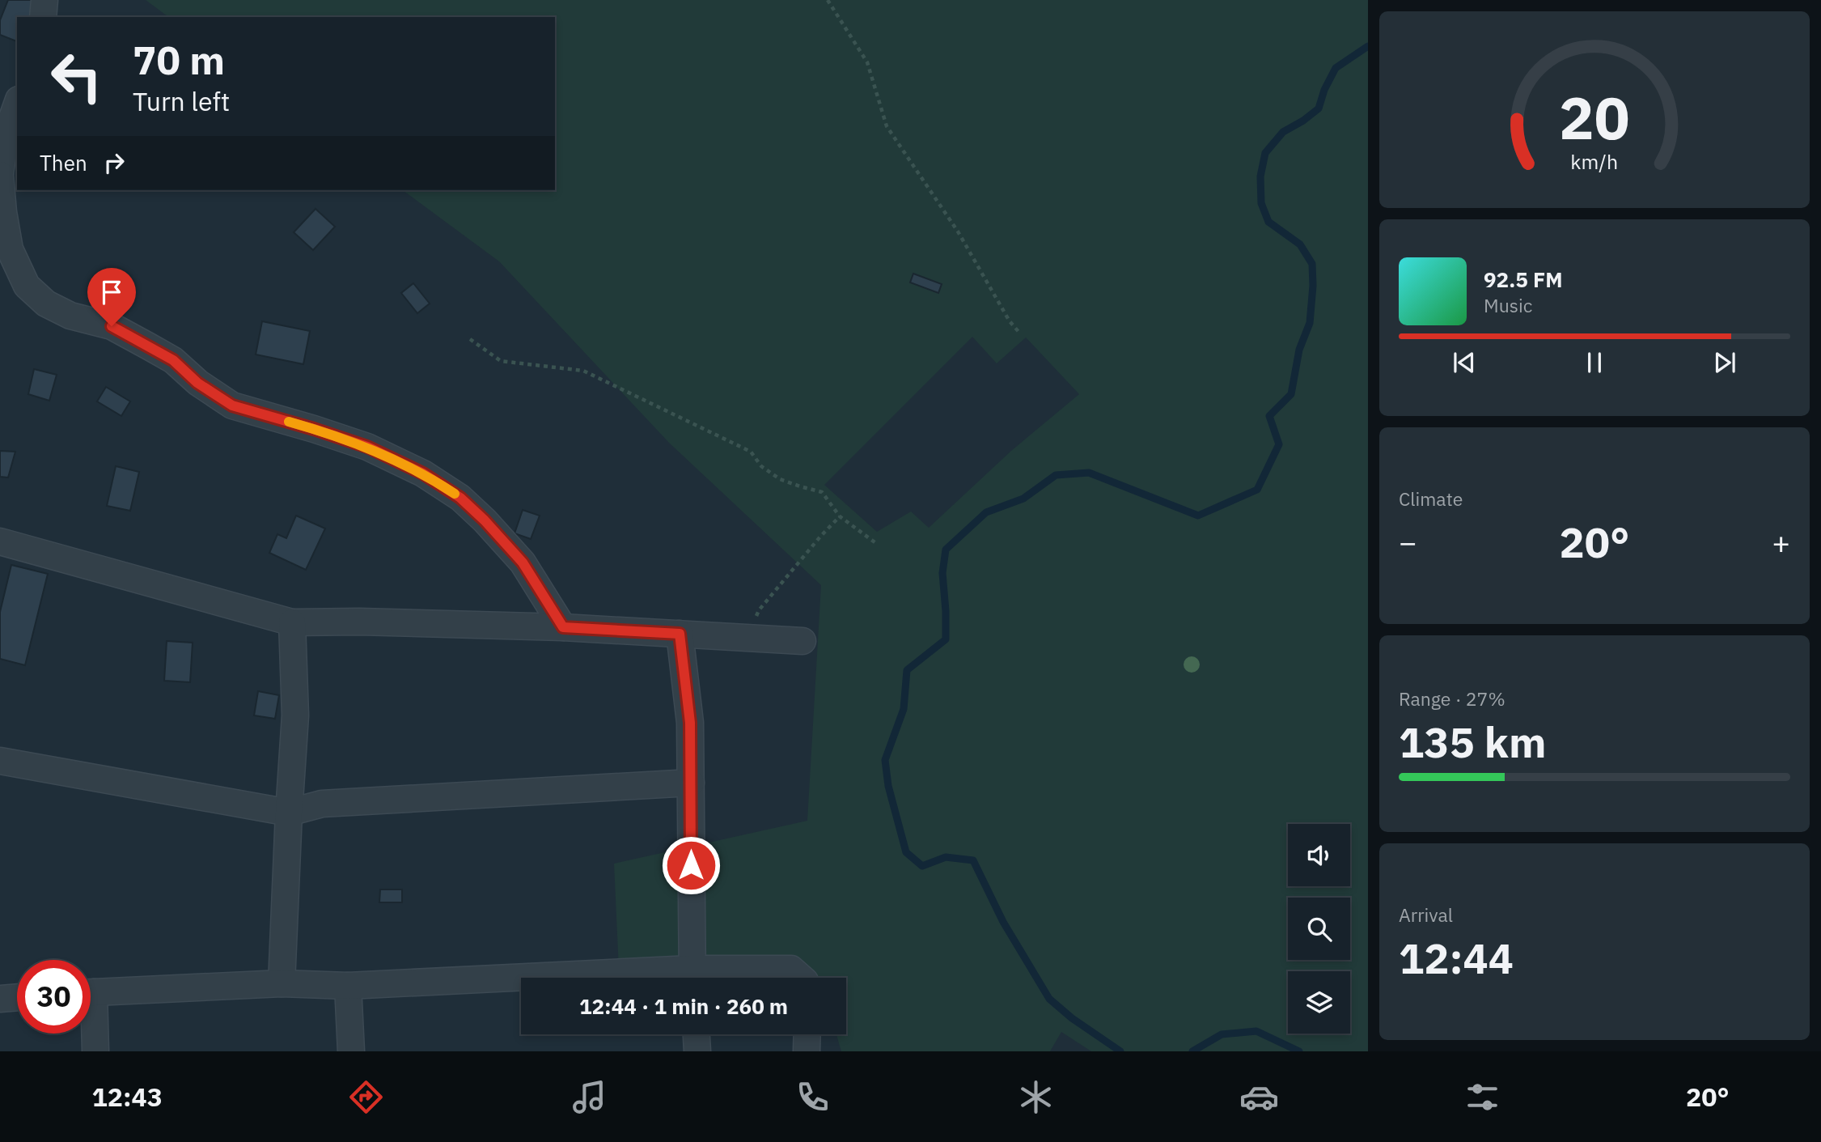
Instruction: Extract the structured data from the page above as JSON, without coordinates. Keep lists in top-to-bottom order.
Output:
{
  "page": {
    "turn": ["70 m", "Turn left"],
    "then": "Then",
    "song": ["92.5 FM", "Music"],
    "tile": [
      "Climate",
      ["Range · 27%", "135 km"],
      ["Arrival", "12:44"]
    ],
    "heat": ["−", "20°", "+"],
    "limit": "30",
    "trip": "12:44 · 1 min · 260 m",
    "tabs": ["12:43", "20°"],
    "gauge": ["20", "km/h"]
  }
}
